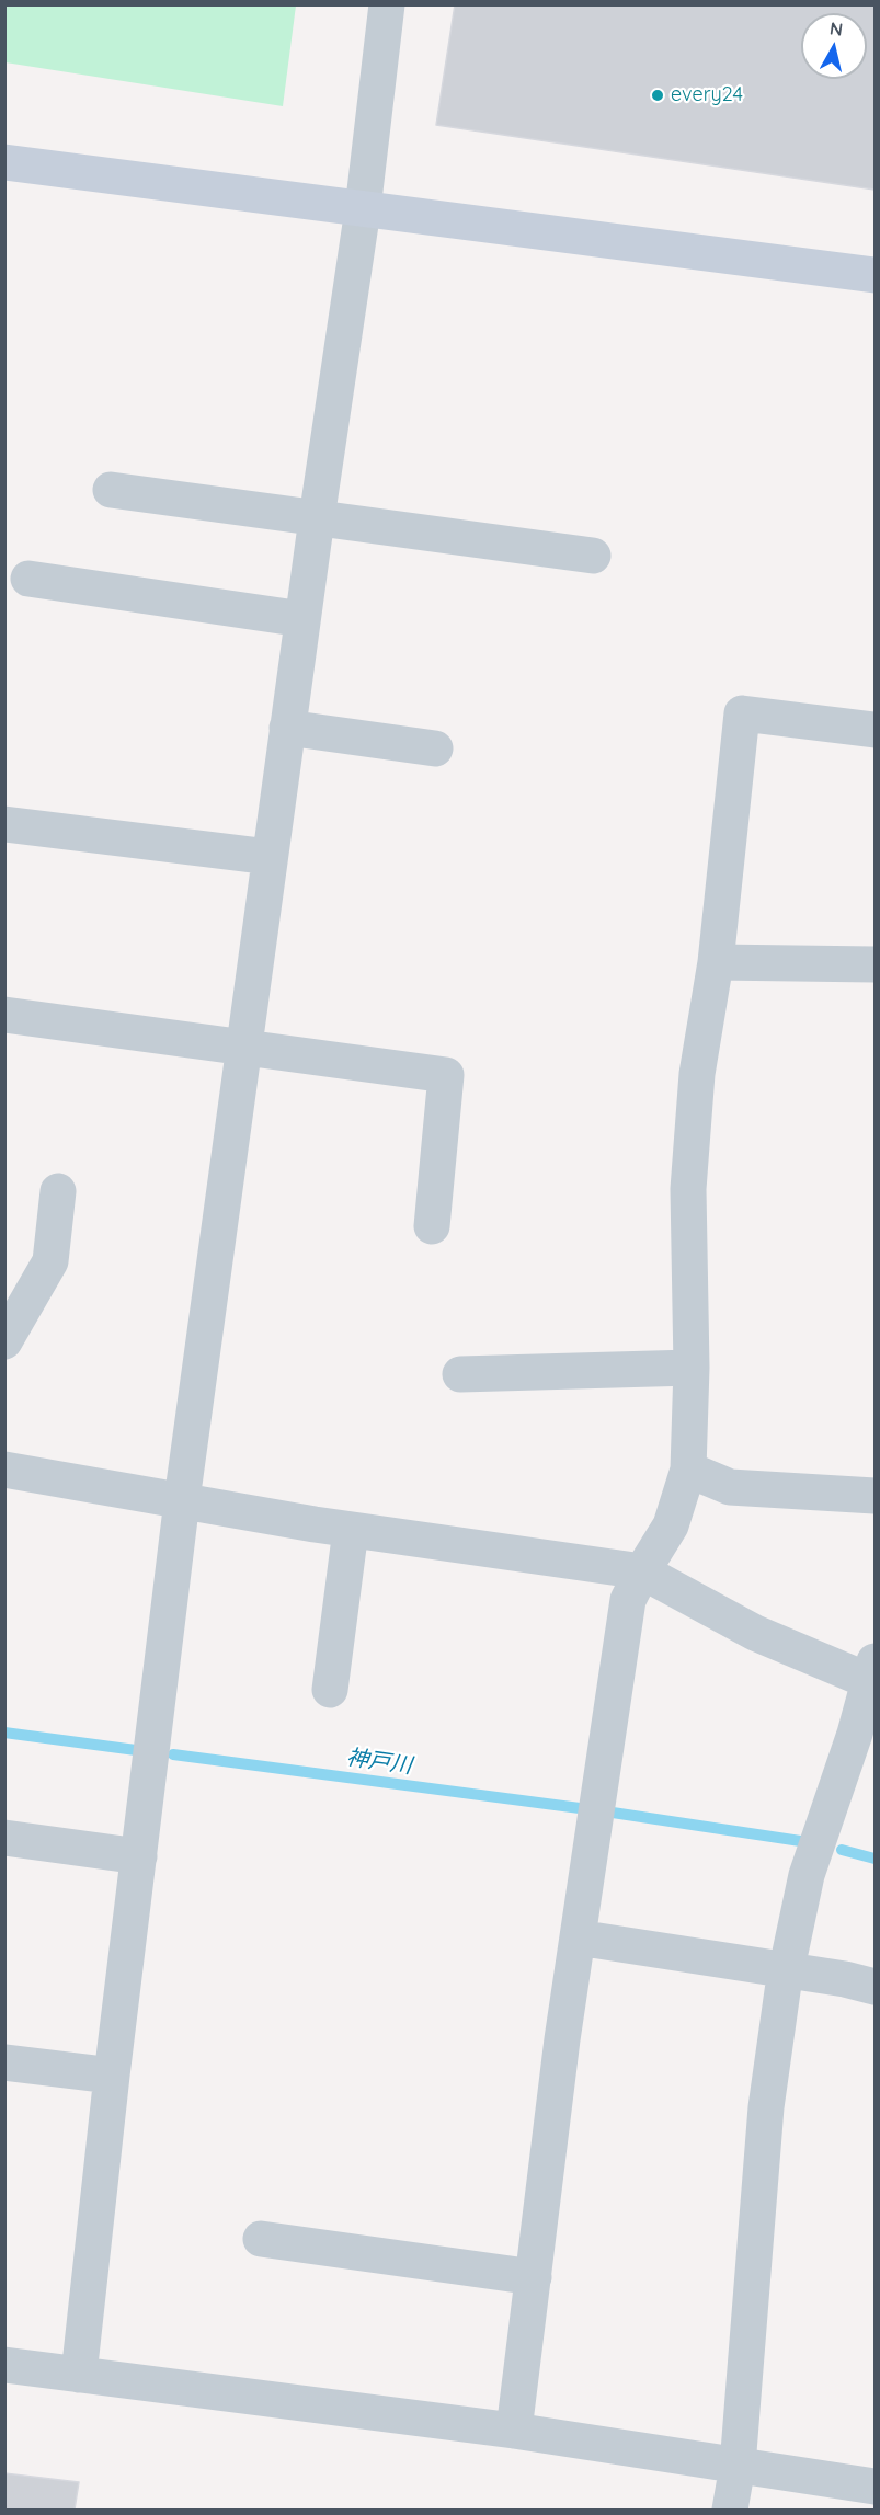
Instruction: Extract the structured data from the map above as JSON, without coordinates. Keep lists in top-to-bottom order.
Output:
{
  "water": ["神戸川"],
  "places": ["every24"],
  "north": "top"
}
